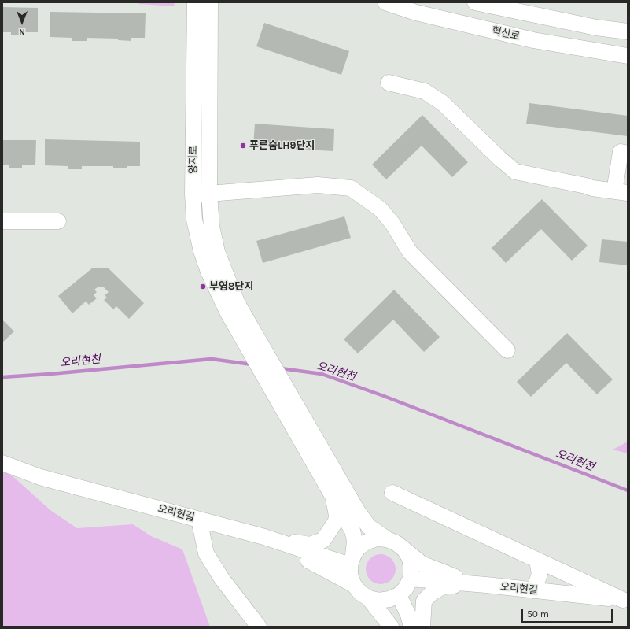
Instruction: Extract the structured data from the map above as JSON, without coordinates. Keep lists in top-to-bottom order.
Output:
{
  "streets": {
    "street": ["혁신로", "양지로", "오리현길"]
  },
  "water": ["오리현천"],
  "places": ["푸른숨LH9단지", "부영8단지"],
  "scale_bar": "50 m",
  "north": "bottom"
}
